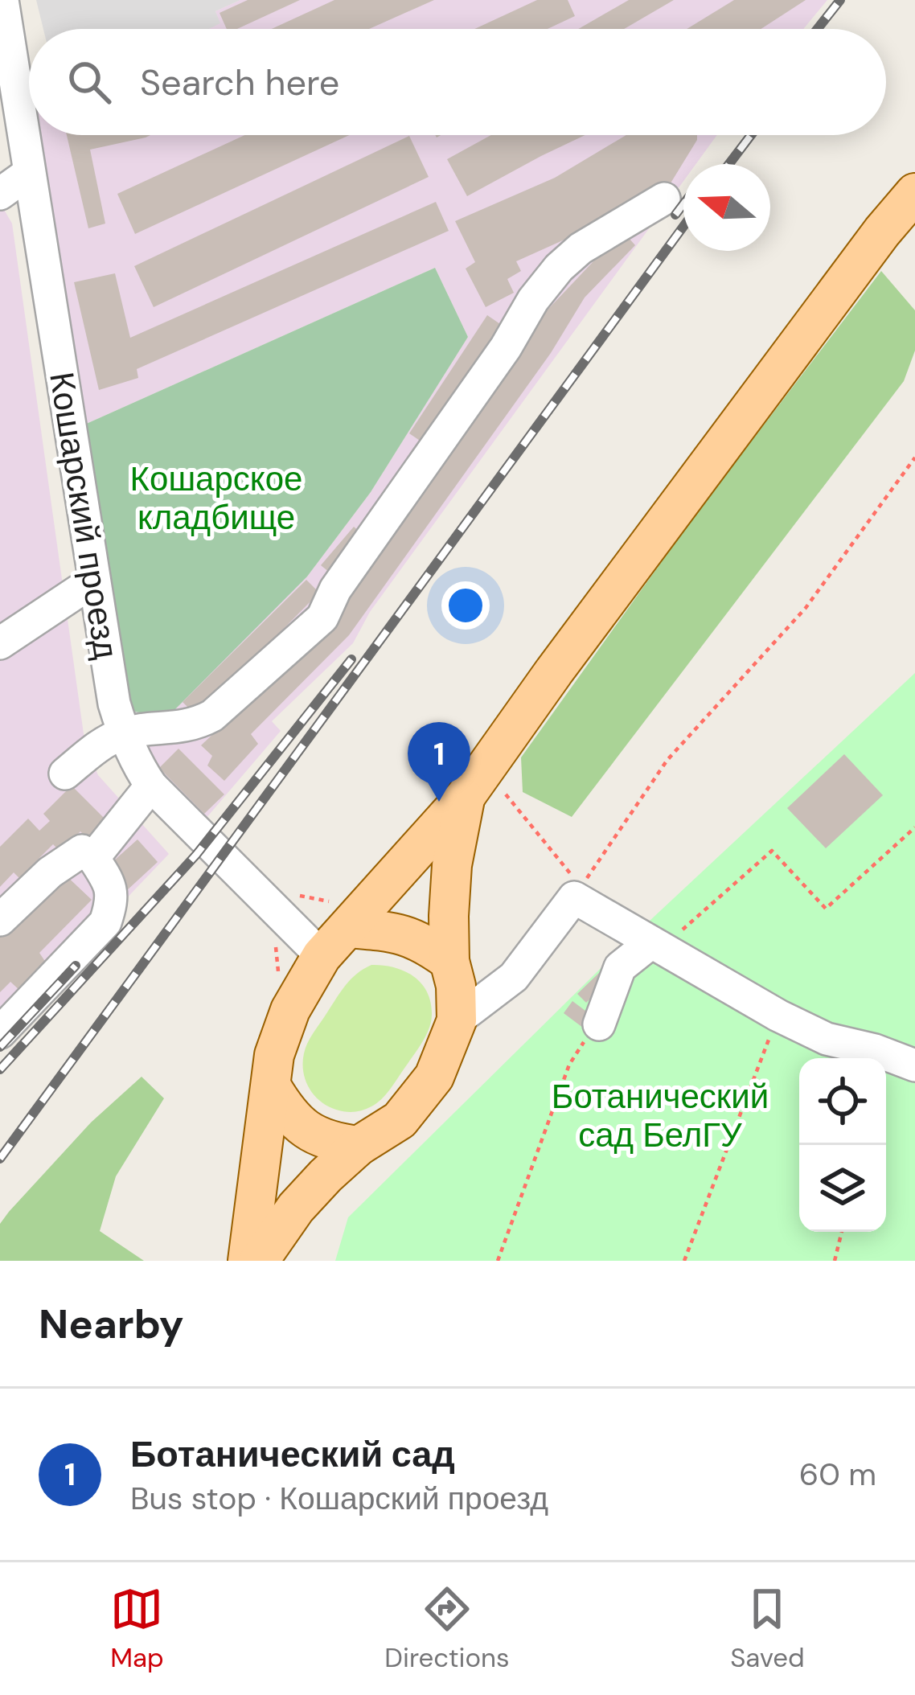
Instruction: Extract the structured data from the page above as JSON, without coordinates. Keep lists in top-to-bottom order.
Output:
{
  "streets": {
    "street": ["Кошарский проезд"]
  },
  "parks": ["Кошарское кладбище", "Ботанический сад БелГУ"],
  "north": "left",
  "page": {
    "search": "Search here",
    "pins": "1",
    "heading": "Nearby",
    "list": [
      {
        "mark": "1",
        "name": "Ботанический сад",
        "note": "Bus stop · Кошарский проезд",
        "value": "60 m"
      }
    ],
    "nav": ["Map", "Directions", "Saved"]
  }
}
